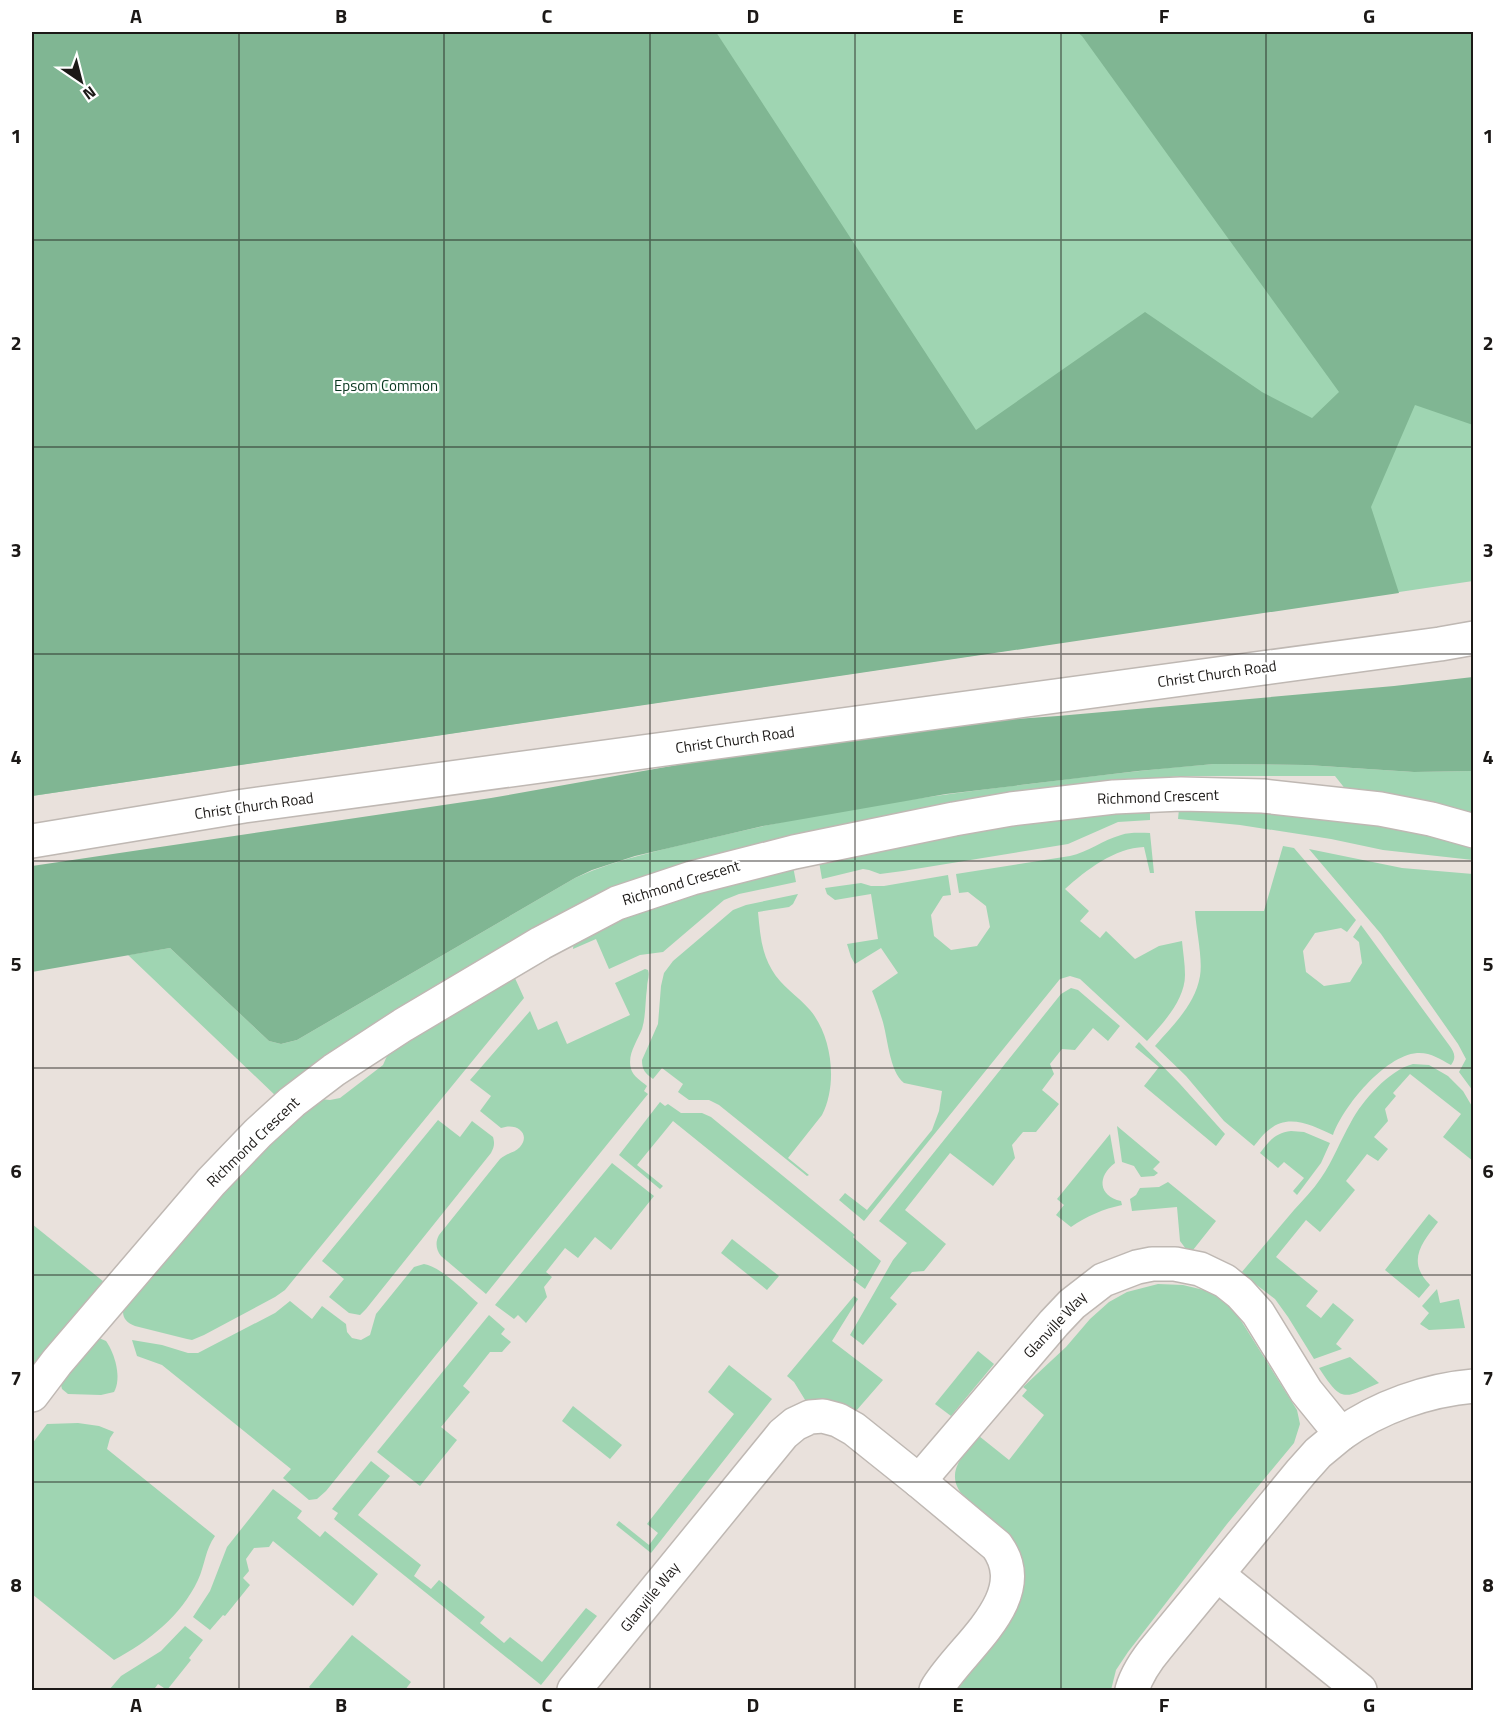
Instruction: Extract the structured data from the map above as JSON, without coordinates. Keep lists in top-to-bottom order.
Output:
{
  "streets": {
    "street": ["Christ Church Road", "Richmond Crescent", "Glanville Way"]
  },
  "parks": ["Epsom Common"],
  "north": "bottom right",
  "grid": {
    "columns": [
      "A",
      "B",
      "C",
      "D",
      "E",
      "F",
      "G"
    ],
    "rows": [
      "1",
      "2",
      "3",
      "4",
      "5",
      "6",
      "7",
      "8"
    ]
  }
}
